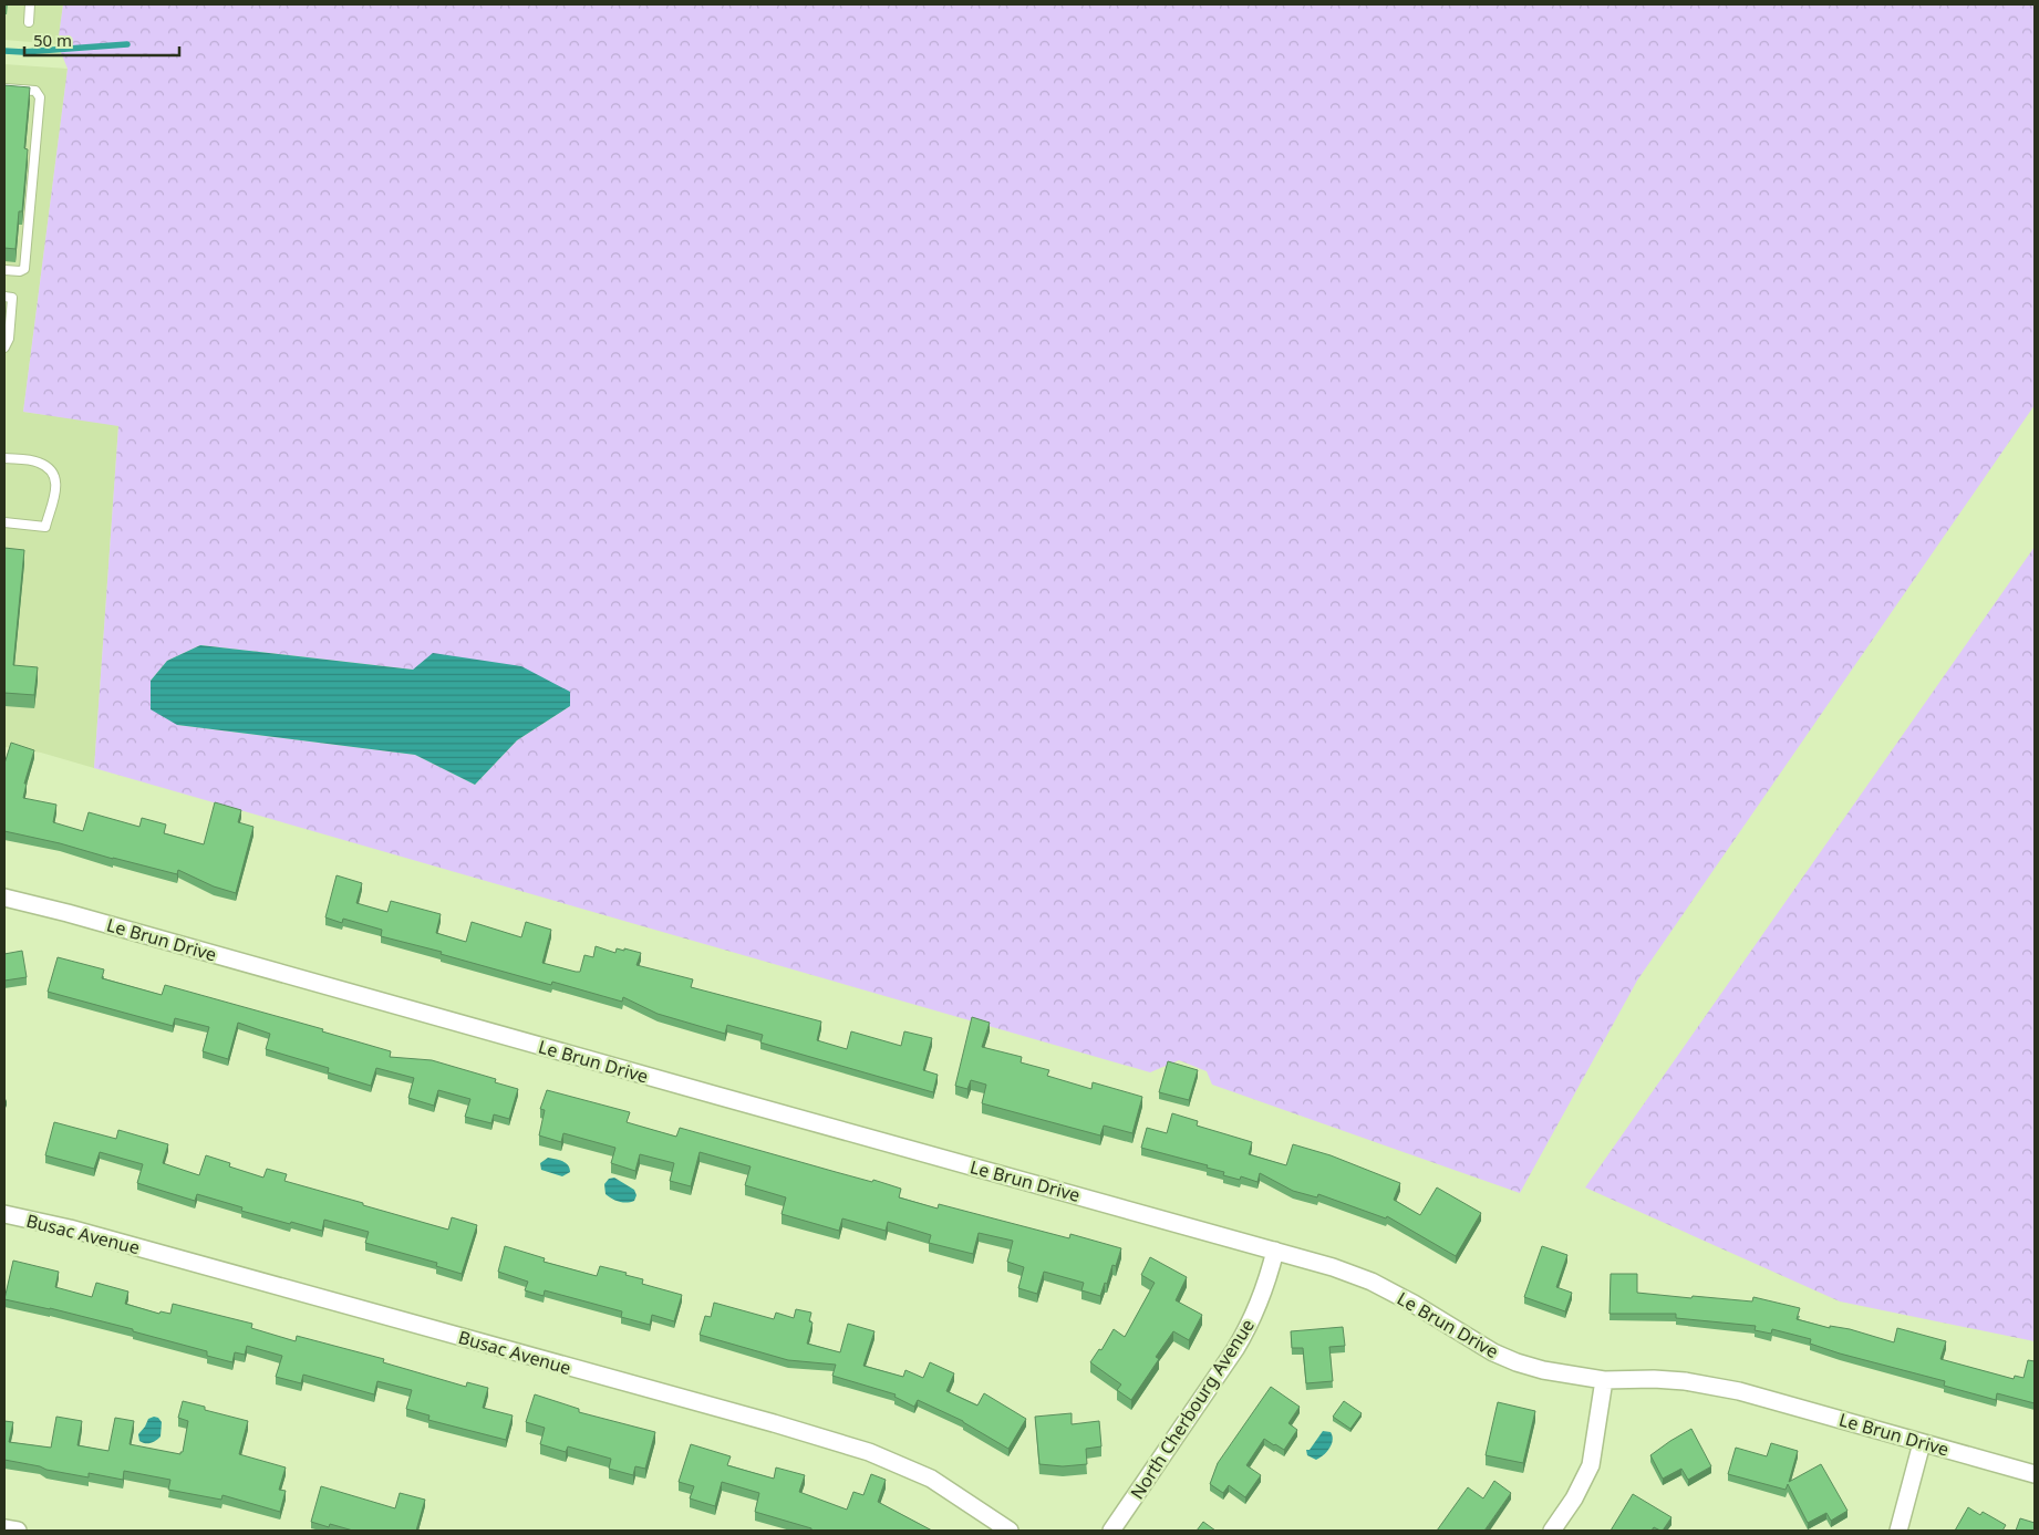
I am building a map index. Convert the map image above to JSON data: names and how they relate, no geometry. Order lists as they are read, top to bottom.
{
  "streets": {
    "street": ["Le Brun Drive", "Busac Avenue", "North Cherbourg Avenue"]
  },
  "crossings": [
    ["Le Brun Drive", "North Cherbourg Avenue"]
  ],
  "scale_bar": "50 m"
}
